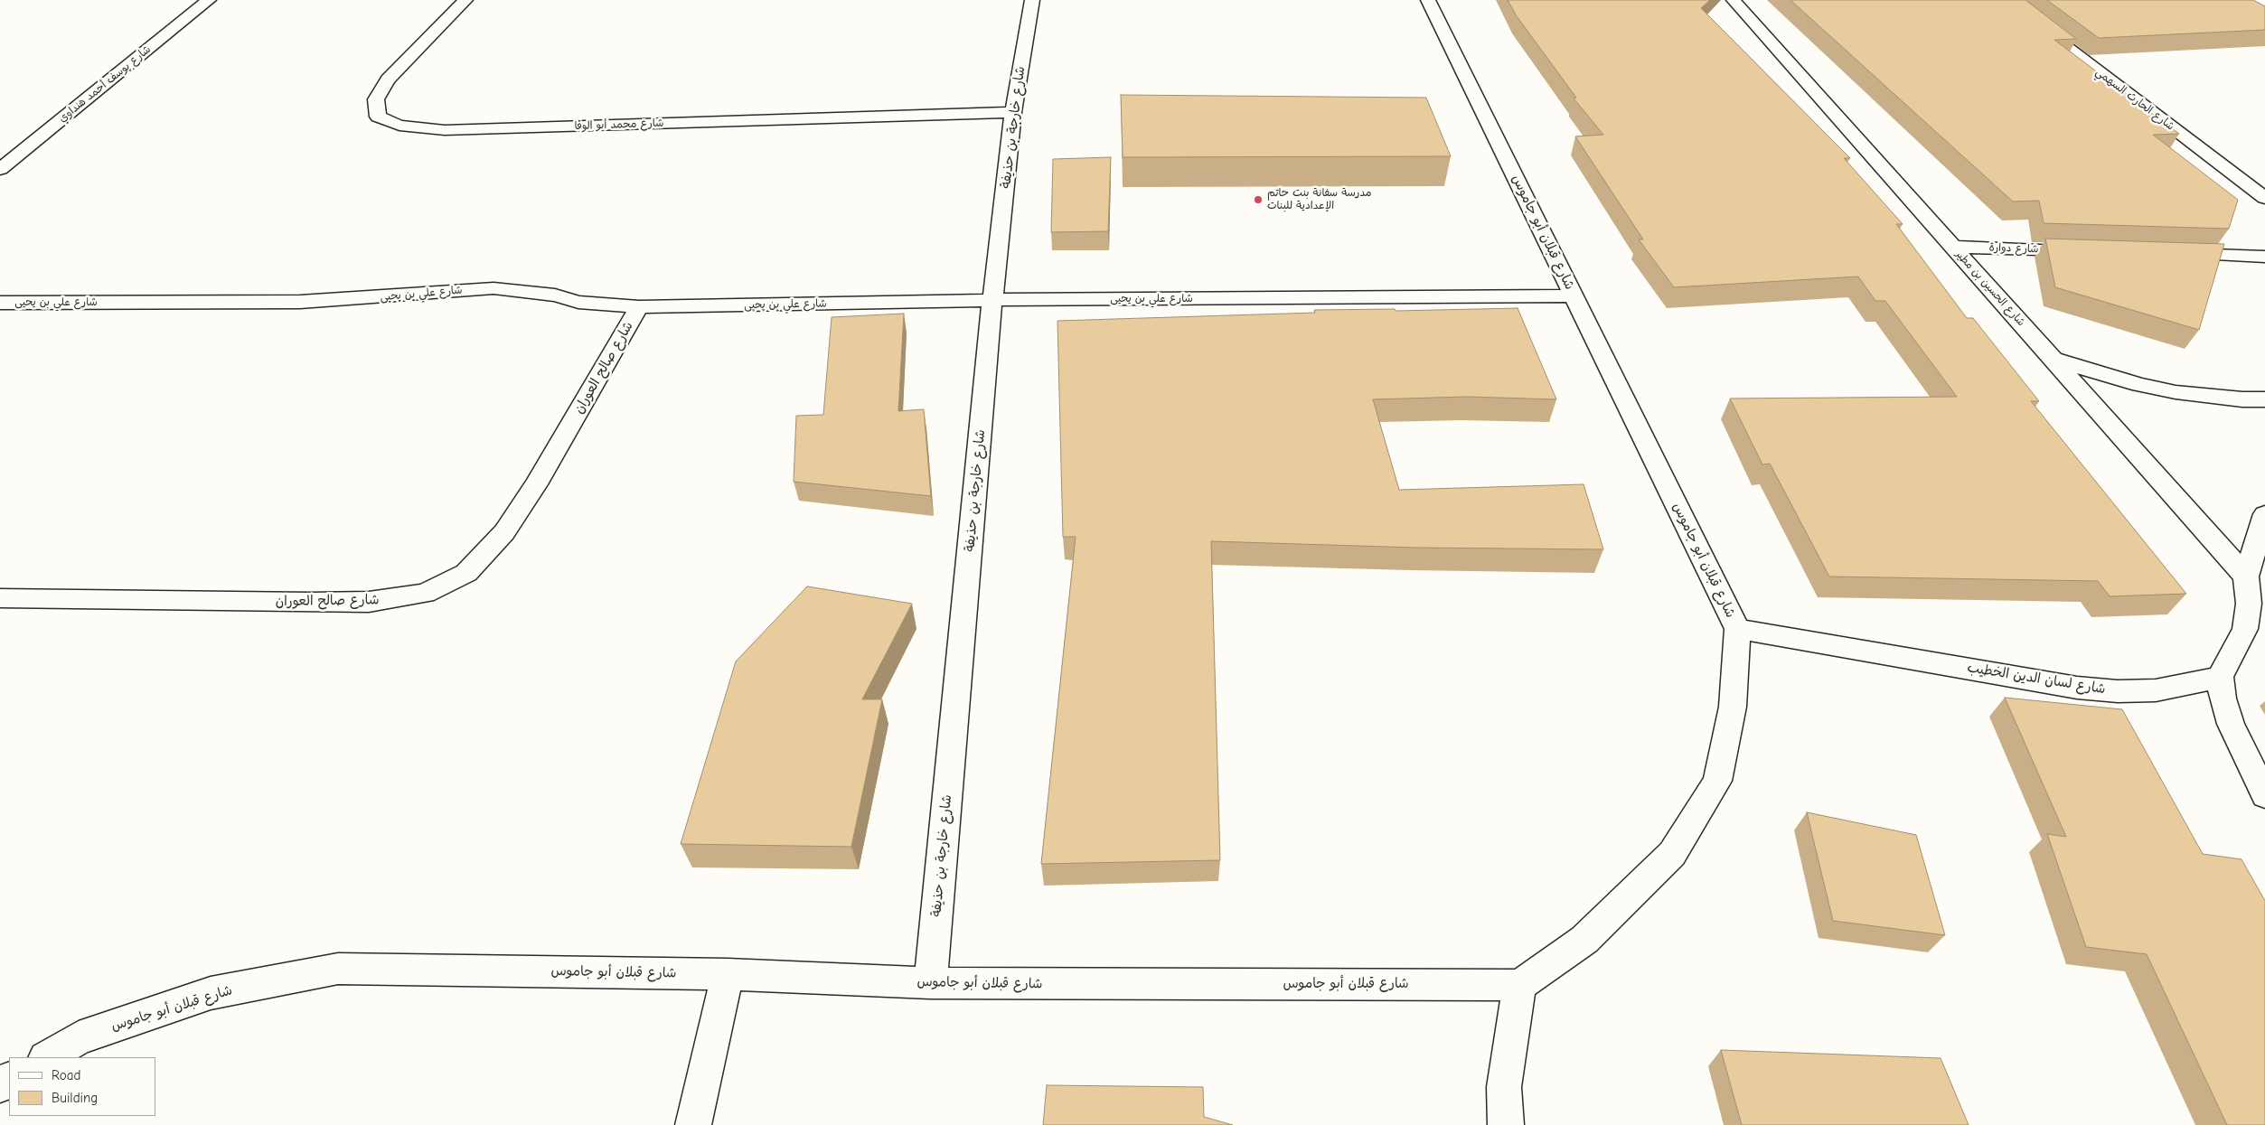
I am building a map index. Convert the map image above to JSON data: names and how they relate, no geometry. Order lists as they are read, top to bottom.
{
  "streets": {
    "street": [
      "شارع يوسف أحمد هنداوي",
      "شارع الحارث السهمي",
      "شارع محمد أبو الوفا",
      "شارع خارجة بن حذيفة",
      "شارع قبلان أبو جاموس",
      "شارع دوارة",
      "شارع الحسين بن مطير",
      "شارع علي بن يحيى",
      "شارع صالح العوران",
      "شارع لسان الدين الخطيب"
    ]
  },
  "crossings": [
    ["شارع محمد أبو الوفا", "شارع خارجة بن حذيفة"],
    ["شارع خارجة بن حذيفة", "شارع قبلان أبو جاموس"],
    ["شارع خارجة بن حذيفة", "شارع علي بن يحيى"],
    ["شارع قبلان أبو جاموس", "شارع علي بن يحيى"],
    ["شارع قبلان أبو جاموس", "شارع لسان الدين الخطيب"],
    ["شارع دوارة", "شارع الحسين بن مطير"],
    ["شارع علي بن يحيى", "شارع صالح العوران"]
  ],
  "places": ["مدرسة سفانة بنت حاتم الإعدادية للبنات"],
  "legend": ["Road", "Building"]
}
